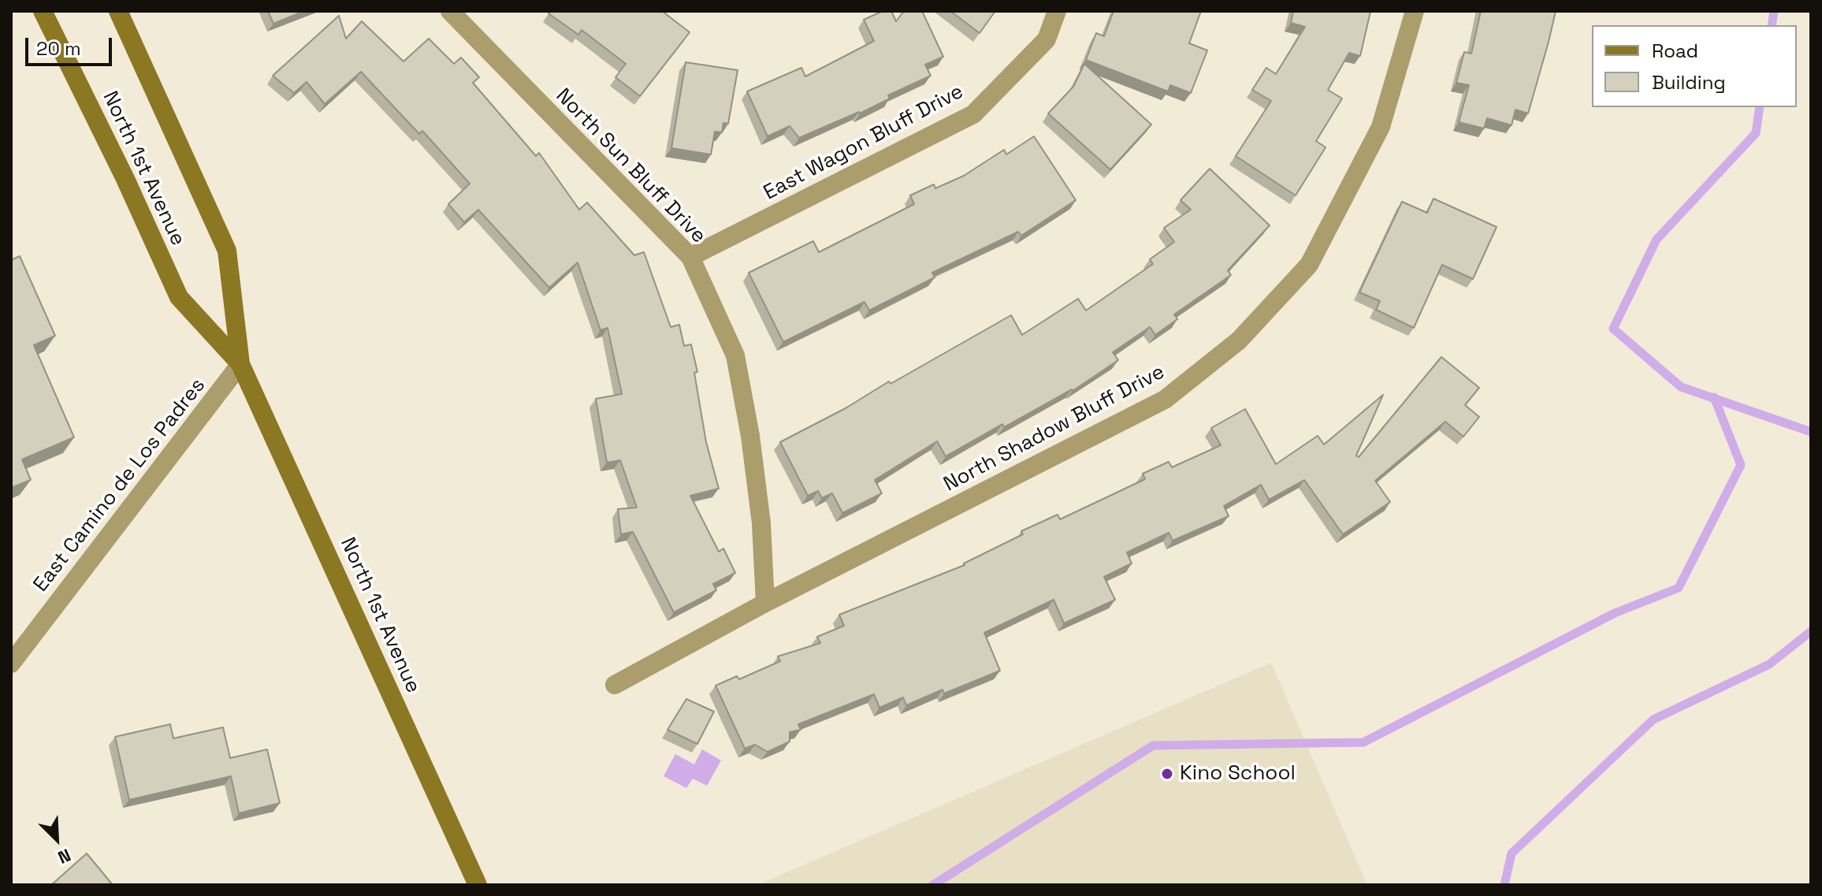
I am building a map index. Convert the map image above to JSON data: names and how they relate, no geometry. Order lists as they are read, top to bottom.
{
  "streets": {
    "main road": ["North 1st Avenue"],
    "street": [
      "East Wagon Bluff Drive",
      "North Sun Bluff Drive",
      "North Shadow Bluff Drive",
      "East Camino de Los Padres"
    ]
  },
  "crossings": [
    ["East Wagon Bluff Drive", "North Sun Bluff Drive"],
    ["North Sun Bluff Drive", "North Shadow Bluff Drive"],
    ["North 1st Avenue", "East Camino de Los Padres"]
  ],
  "places": ["Kino School"],
  "legend": ["Road", "Building"],
  "scale_bar": "20 m",
  "north": "bottom right"
}
